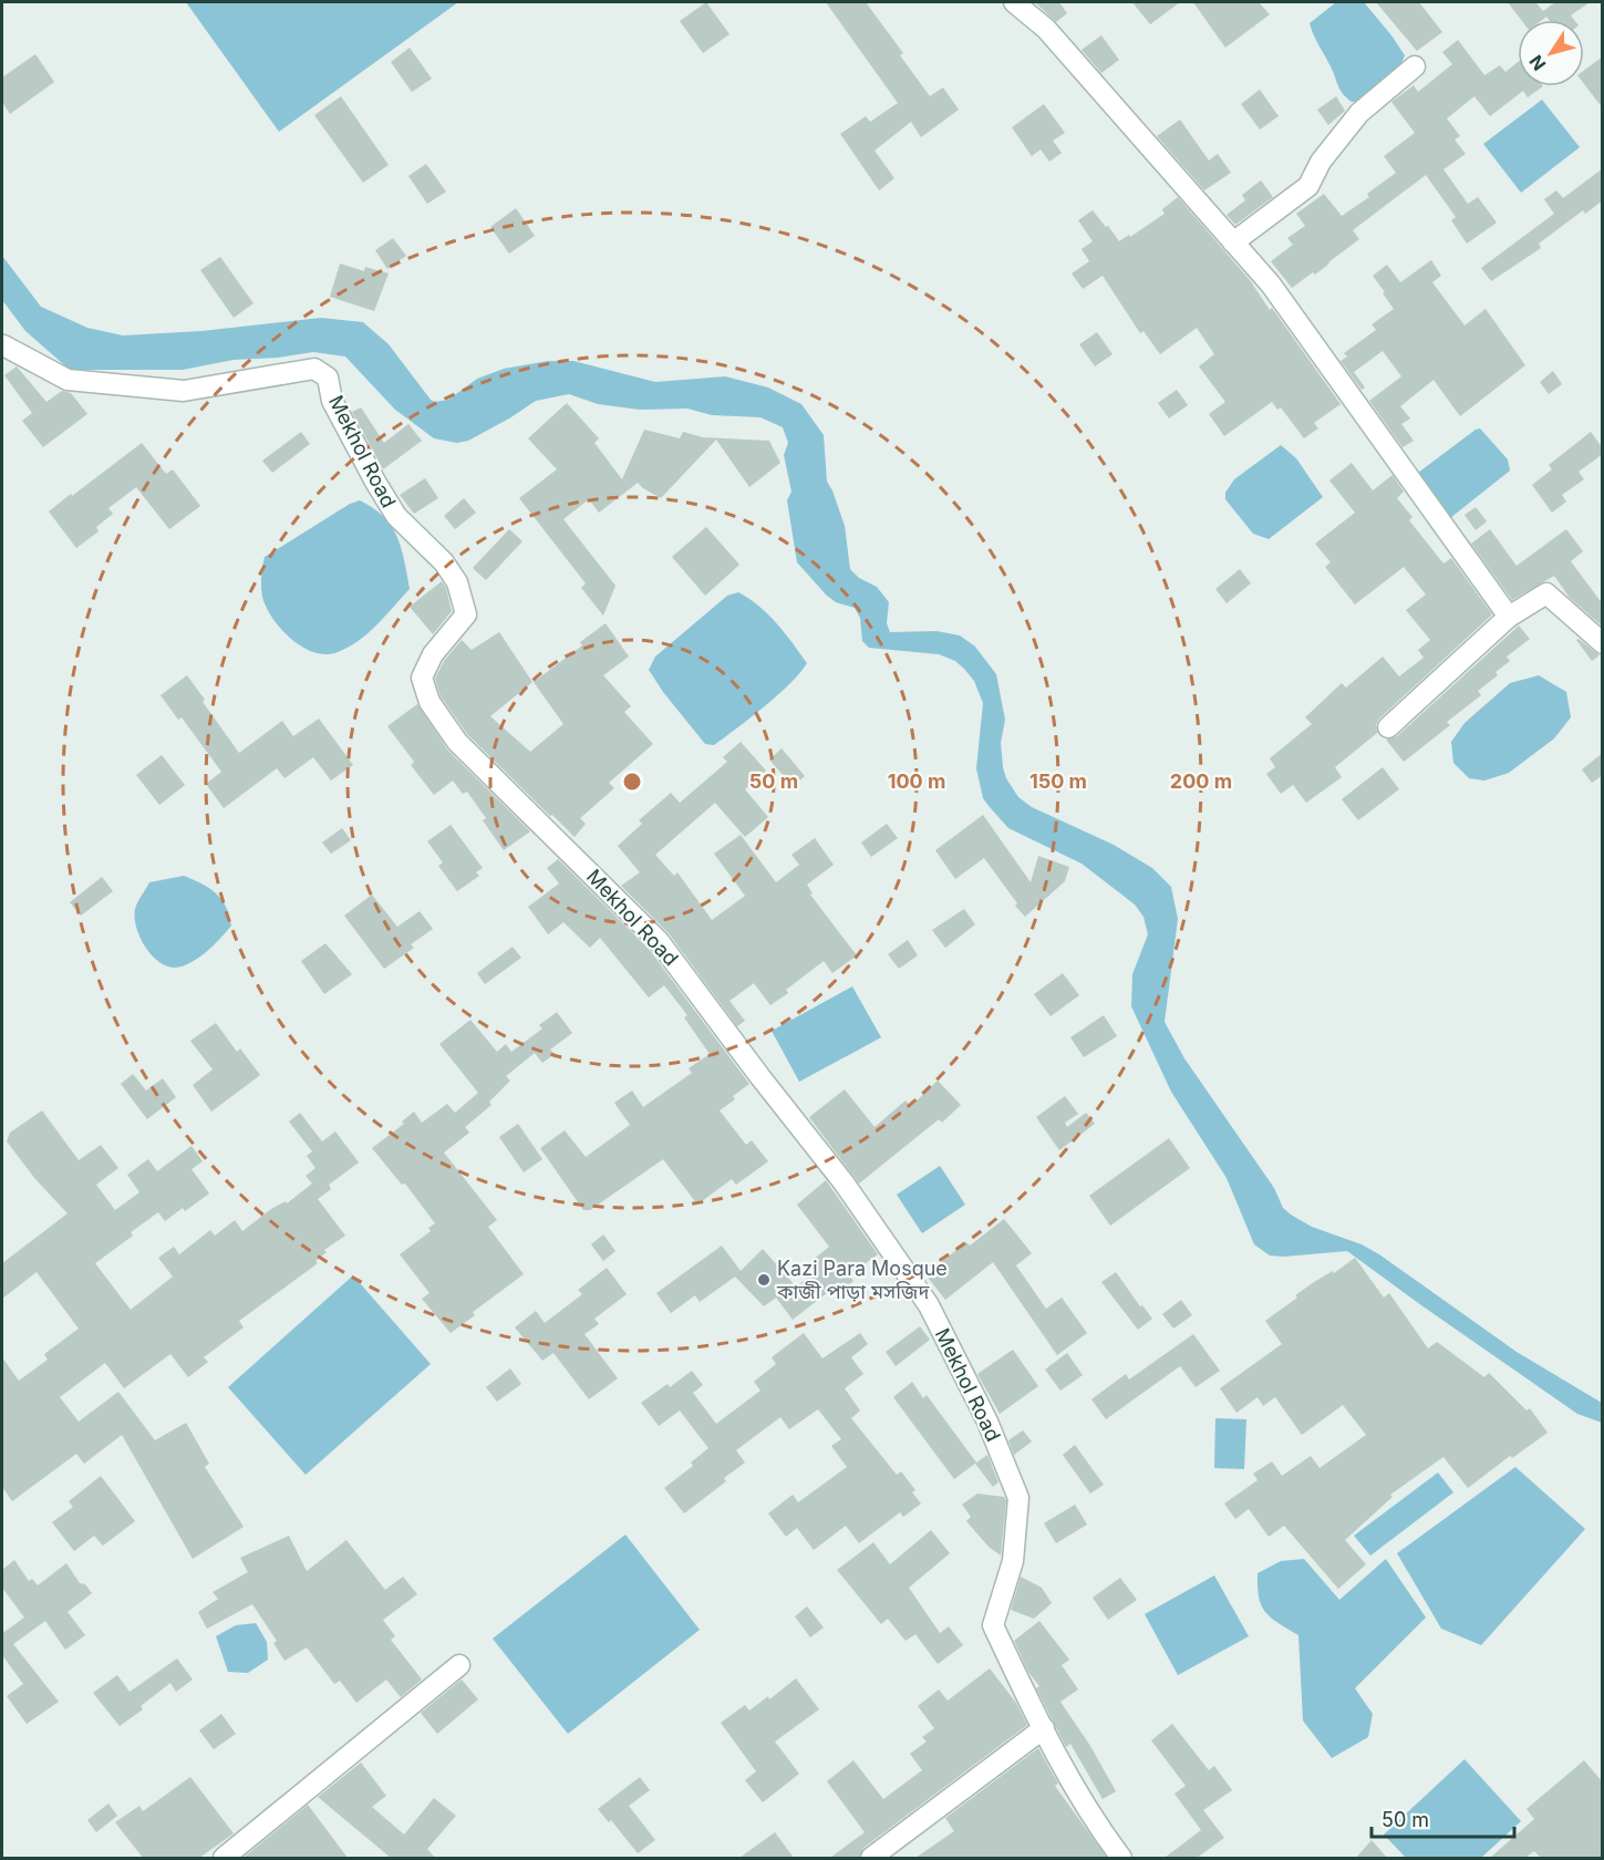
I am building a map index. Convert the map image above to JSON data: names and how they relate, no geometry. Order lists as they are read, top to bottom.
{
  "streets": {
    "street": ["Mekhol Road"]
  },
  "places": ["Kazi Para Mosque কাজী পাড়া মসজিদ"],
  "scale_bar": "50 m",
  "north": "bottom left",
  "rings": [
    "50 m",
    "100 m",
    "150 m",
    "200 m"
  ]
}
